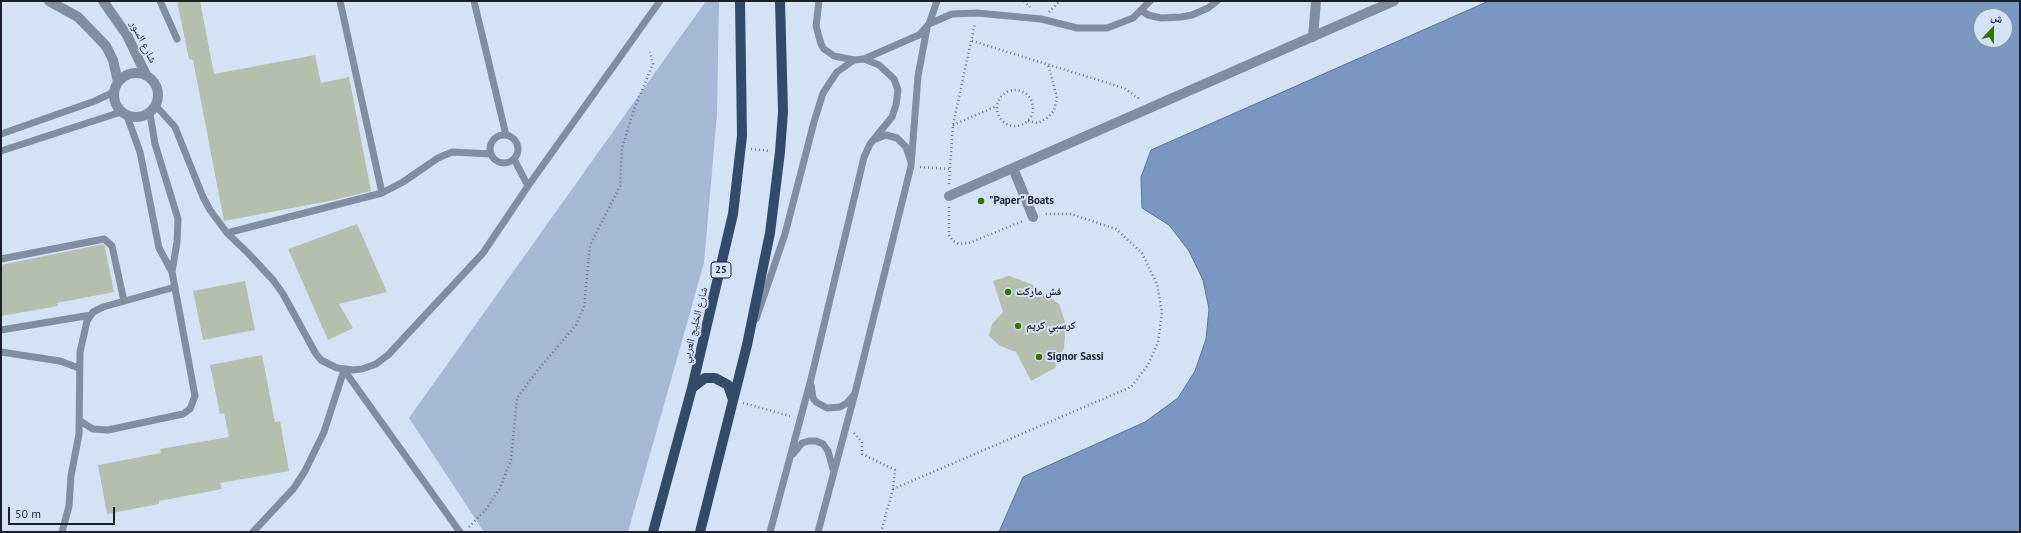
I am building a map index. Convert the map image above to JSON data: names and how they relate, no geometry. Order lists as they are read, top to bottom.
{
  "streets": {
    "main road": ["25", "شارع الخليج العربي"],
    "street": ["شارع السور"]
  },
  "places": [
    "\"Paper\" Boats",
    "فش ماركت",
    "كرسبي كريم",
    "Signor Sassi"
  ],
  "scale_bar": "50 m",
  "north": "top"
}
